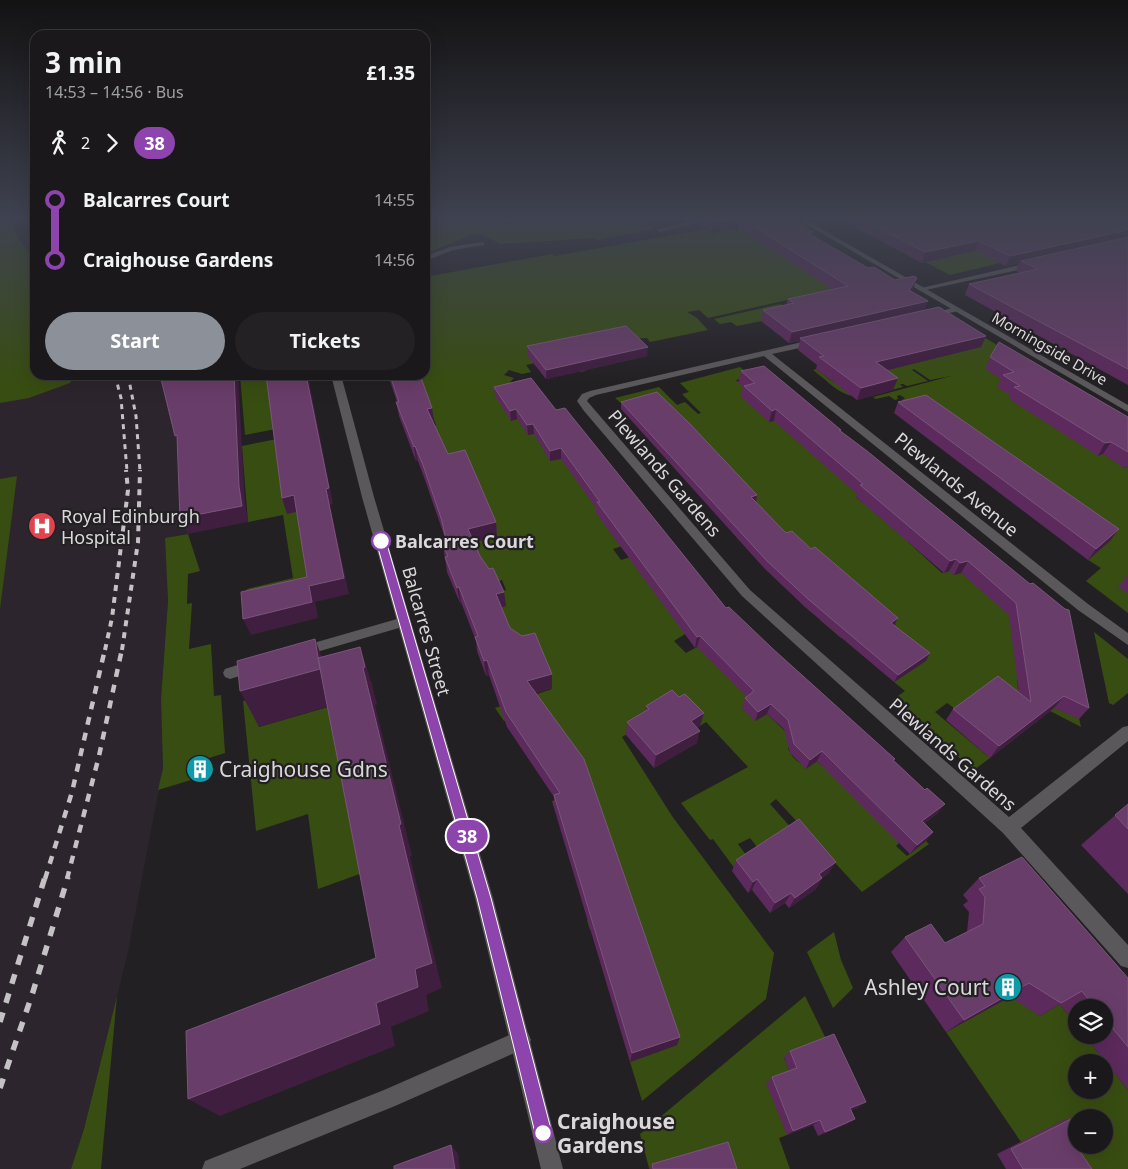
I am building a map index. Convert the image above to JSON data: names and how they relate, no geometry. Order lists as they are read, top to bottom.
{
  "streets": {
    "street": [
      "Morningside Drive",
      "Plewlands Gardens",
      "Plewlands Avenue",
      "Balcarres Street"
    ]
  },
  "crossings": [
    ["Plewlands Gardens", "Plewlands Avenue"]
  ],
  "places": {
    "hospital": ["Royal Edinburgh Hospital"],
    "other": ["Balcarres Court", "Craighouse Gardens"],
    "building": ["Craighouse Gdns", "Ashley Court"]
  },
  "lines": ["bus line 38"],
  "page": {
    "on_map": "38",
    "heading": ["3 min", "14:53 – 14:56 · Bus", "£1.35"],
    "legs": ["2", "38"],
    "list": [
      {
        "name": "Balcarres Court",
        "value": "14:55"
      },
      {
        "name": "Craighouse Gardens",
        "value": "14:56"
      }
    ],
    "buttons": ["Start", "Tickets"],
    "map_buttons": ["+", "−"]
  }
}
